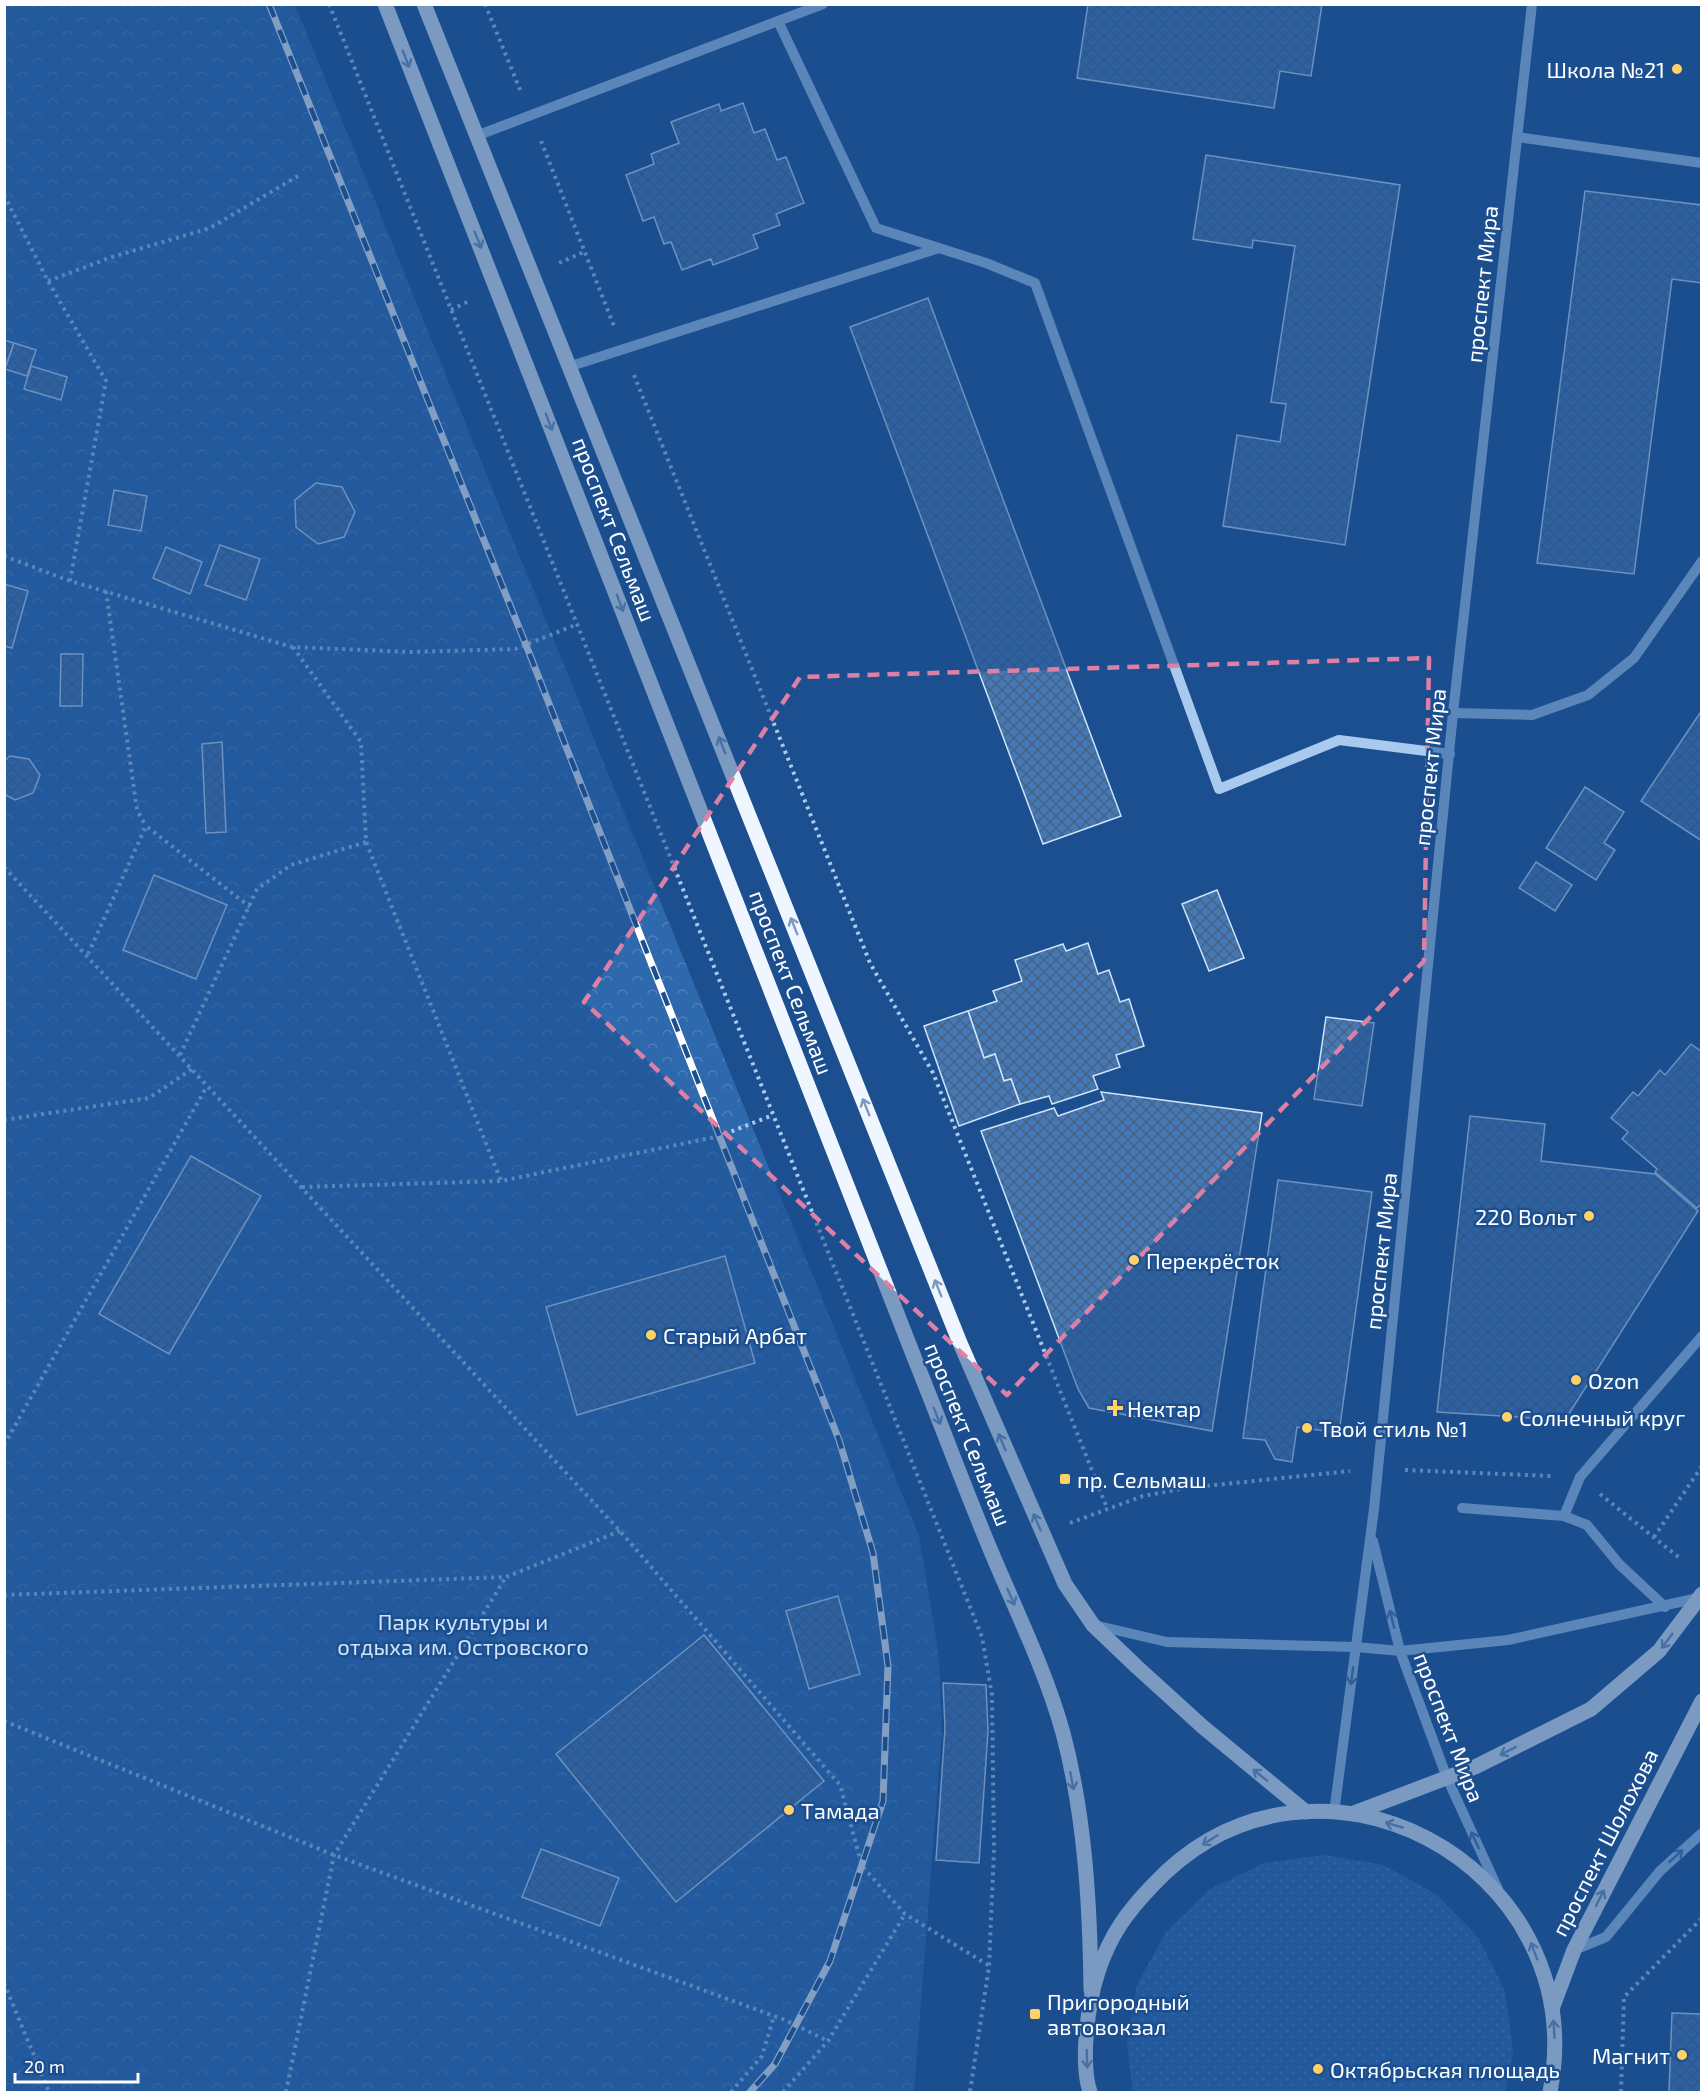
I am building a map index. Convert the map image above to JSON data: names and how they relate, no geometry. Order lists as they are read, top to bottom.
{
  "streets": {
    "main road": ["проспект Сельмаш", "проспект Шолохова"],
    "street": ["проспект Мира"]
  },
  "one_way": ["проспект Шолохова"],
  "parks": ["Парк культуры и отдыха им. Островского"],
  "places": {
    "other": [
      "Школа №21",
      "220 Вольт",
      "Перекрёсток",
      "Старый Арбат",
      "Ozon",
      "Солнечный круг",
      "Твой стиль №1",
      "Тамада",
      "Магнит",
      "Октябрьская площадь"
    ],
    "health": ["Нектар"],
    "transit": ["пр. Сельмаш", "Пригородный автовокзал"]
  },
  "scale_bar": "20 m"
}
